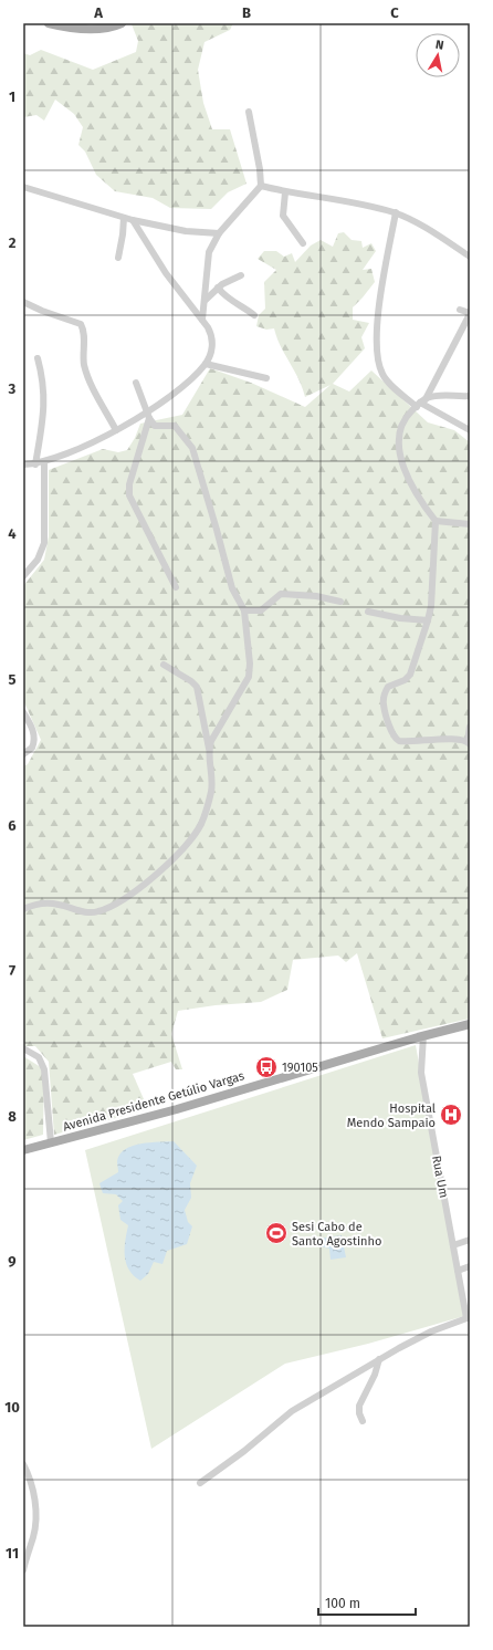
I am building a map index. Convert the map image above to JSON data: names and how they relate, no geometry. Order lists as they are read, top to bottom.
{
  "streets": {
    "main road": ["Avenida Presidente Getúlio Vargas"],
    "street": ["Rua Um"]
  },
  "crossings": [
    ["Avenida Presidente Getúlio Vargas", "Rua Um"]
  ],
  "places": {
    "bus stop": ["190105"],
    "hospital": ["Hospital Mendo Sampaio"],
    "sports": ["Sesi Cabo de Santo Agostinho"]
  },
  "scale_bar": "100 m",
  "north": "top",
  "grid": {
    "columns": ["A", "B", "C"],
    "rows": [
      "1",
      "2",
      "3",
      "4",
      "5",
      "6",
      "7",
      "8",
      "9",
      "10",
      "11"
    ]
  }
}
